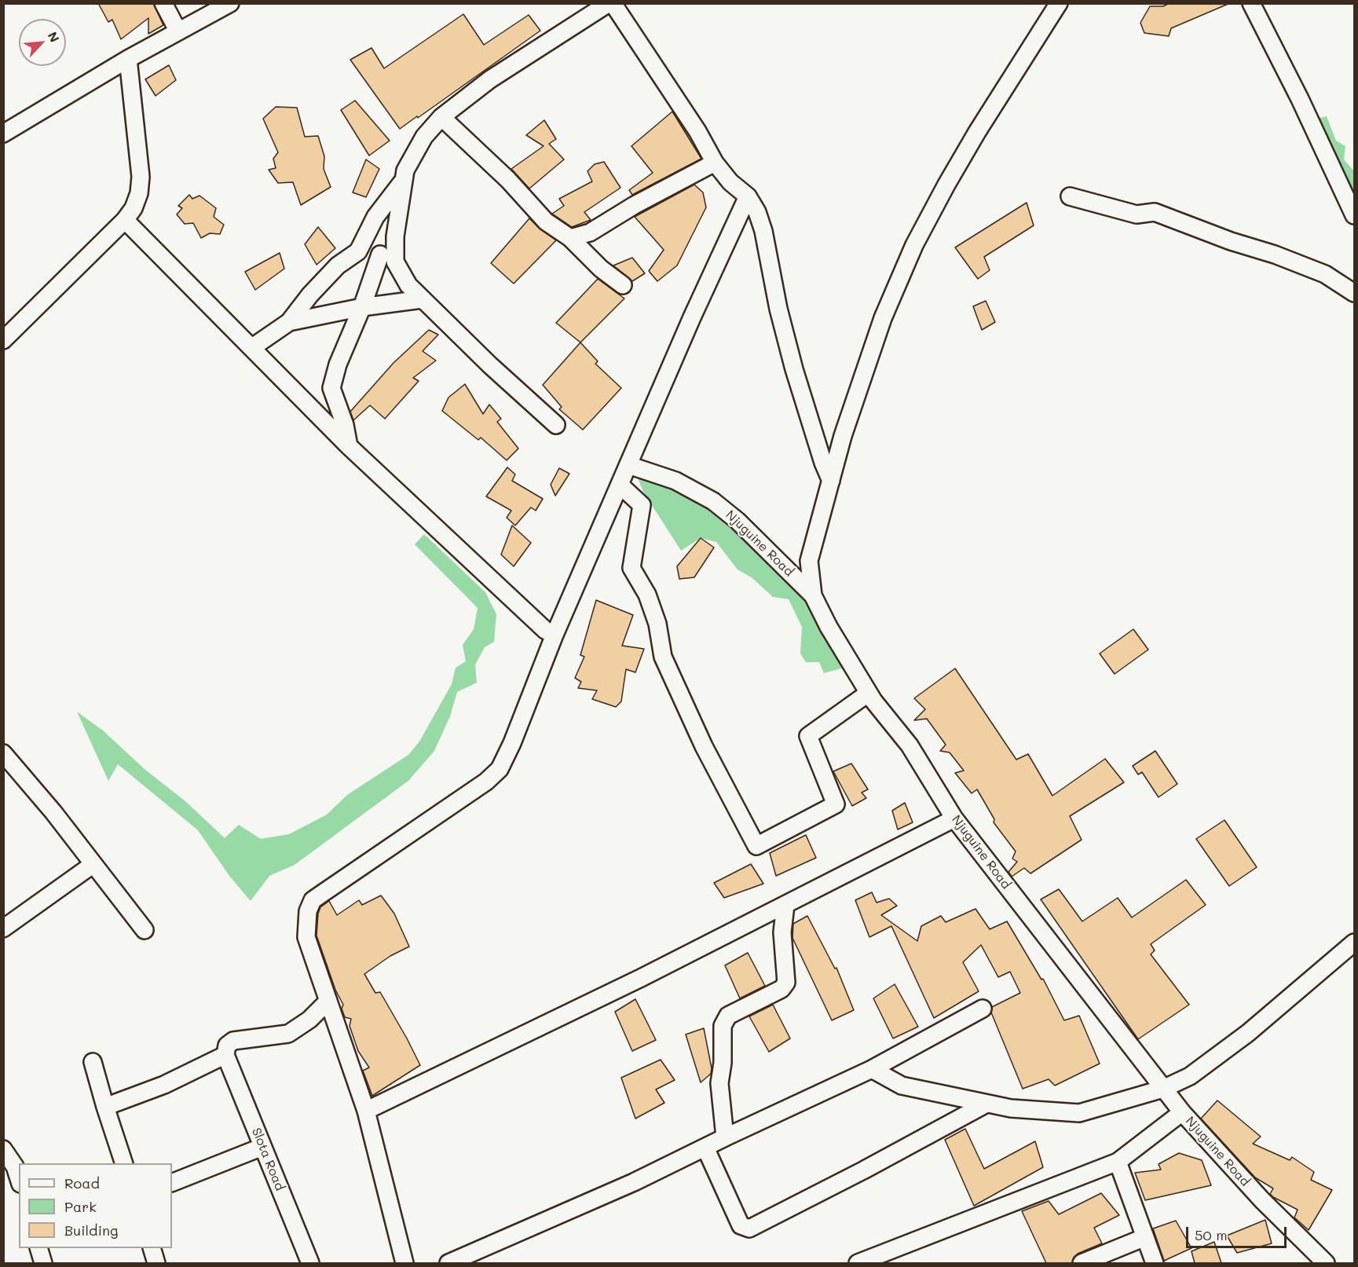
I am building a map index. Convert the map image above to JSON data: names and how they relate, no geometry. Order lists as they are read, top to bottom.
{
  "streets": {
    "street": ["Njuguine Road", "Slota Road"]
  },
  "legend": ["Road", "Park", "Building"],
  "scale_bar": "50 m",
  "north": "top right"
}
